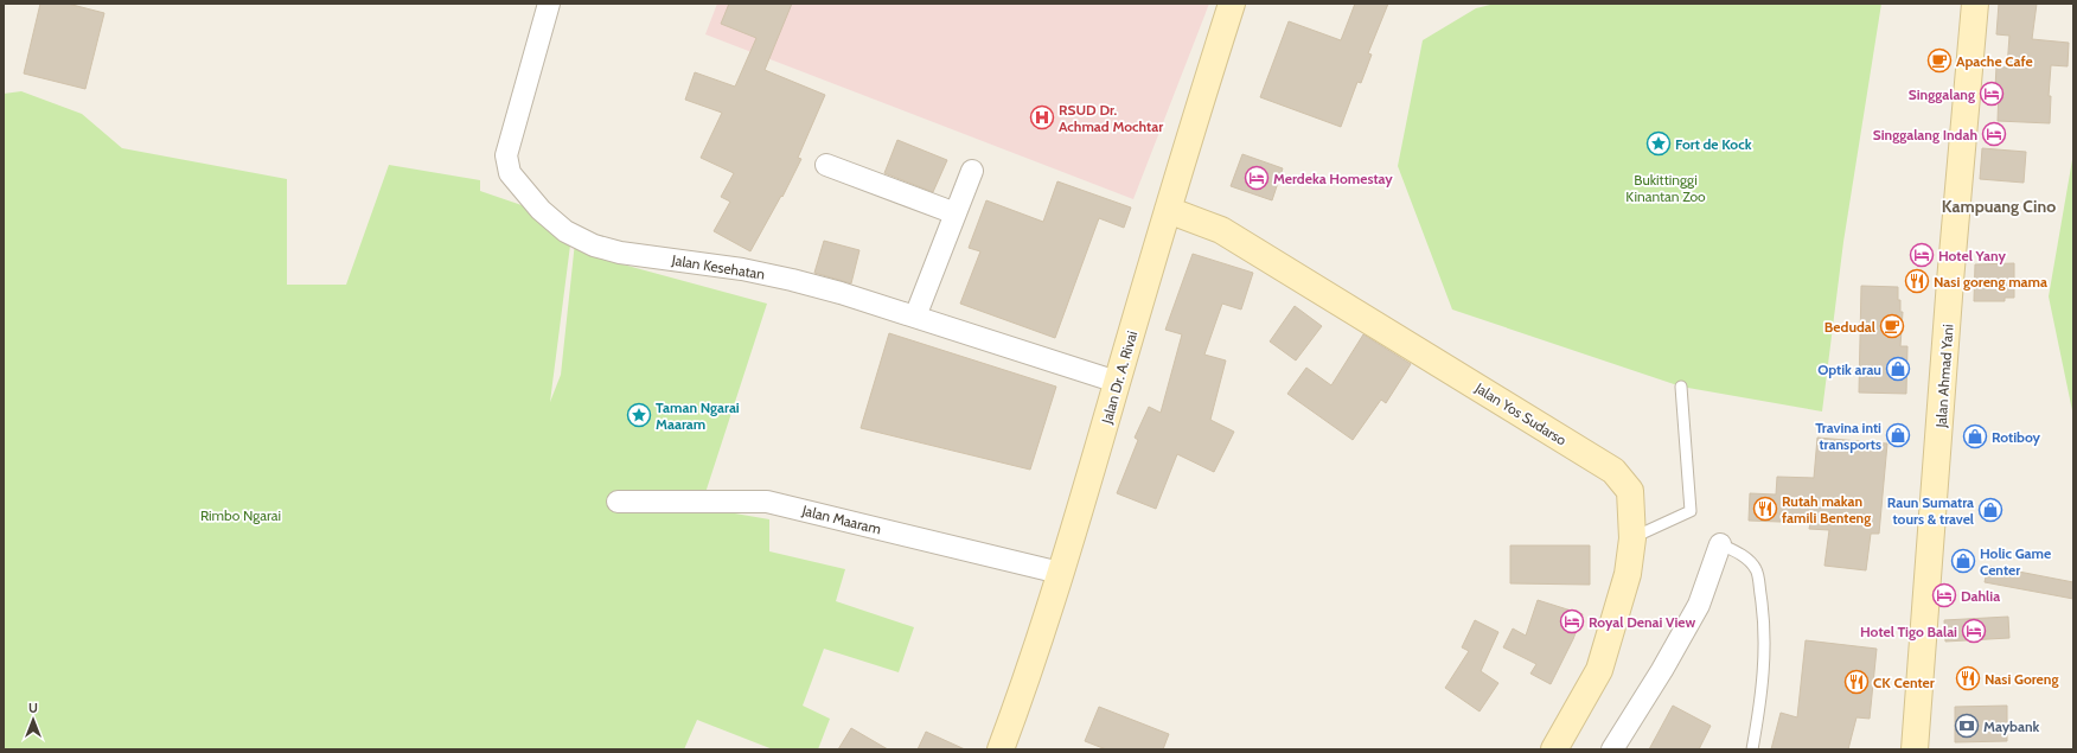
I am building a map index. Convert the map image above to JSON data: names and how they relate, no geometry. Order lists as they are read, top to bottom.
{
  "streets": {
    "main road": ["Jalan Ahmad Yani", "Jalan Dr. A. Rivai", "Jalan Yos Sudarso"],
    "street": ["Jalan Kesehatan", "Jalan Maaram"]
  },
  "crossings": [
    ["Jalan Kesehatan", "Jalan Dr. A. Rivai"],
    ["Jalan Dr. A. Rivai", "Jalan Yos Sudarso"],
    ["Jalan Dr. A. Rivai", "Jalan Maaram"]
  ],
  "districts": ["Kampuang Cino"],
  "parks": ["Bukittinggi Kinantan Zoo", "Rimbo Ngarai"],
  "places": {
    "cafe": ["Apache Cafe", "Bedudal"],
    "hotel": [
      "Singgalang",
      "Singgalang Indah",
      "Merdeka Homestay",
      "Hotel Yany",
      "Dahlia",
      "Royal Denai View",
      "Hotel Tigo Balai"
    ],
    "hospital": ["RSUD Dr. Achmad Mochtar"],
    "place": ["Fort de Kock", "Taman Ngarai Maaram"],
    "restaurant": [
      "Nasi goreng mama",
      "Rutah makan famili Benteng",
      "Nasi Goreng",
      "CK Center"
    ],
    "shop": [
      "Optik arau",
      "Travina inti transports",
      "Rotiboy",
      "Raun Sumatra tours & travel",
      "Holic Game Center"
    ],
    "bank": ["Maybank"]
  },
  "north": "top"
}
